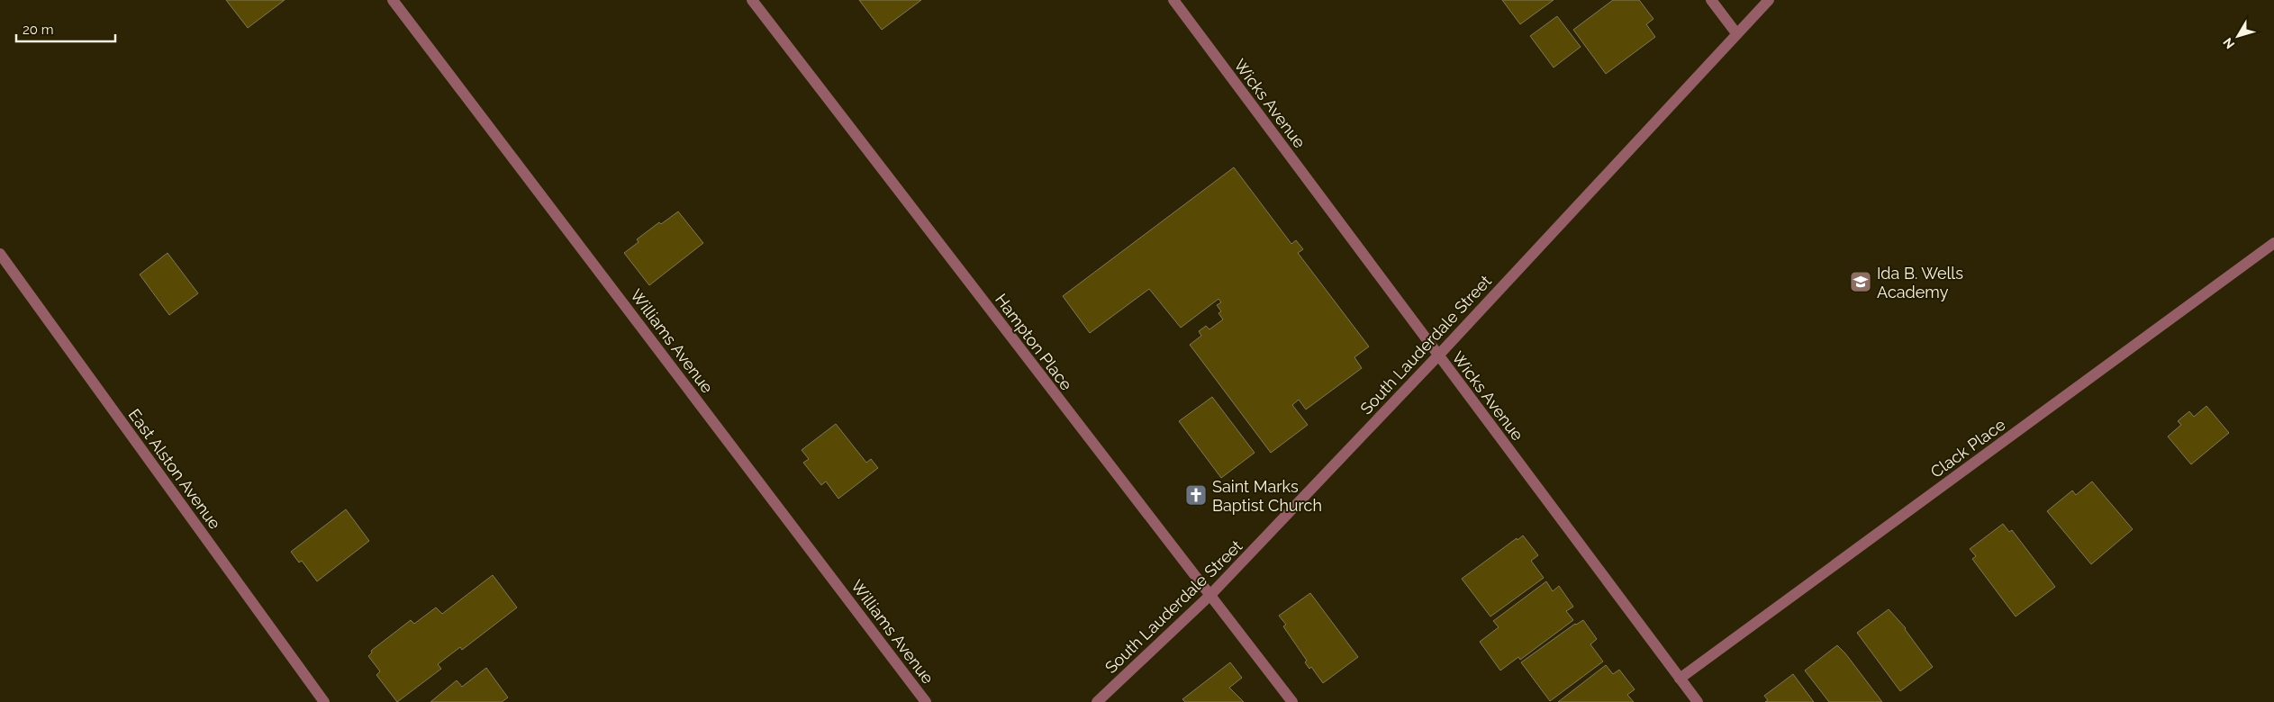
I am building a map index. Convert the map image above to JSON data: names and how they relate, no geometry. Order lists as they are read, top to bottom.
{
  "streets": {
    "street": [
      "Wicks Avenue",
      "Williams Avenue",
      "Hampton Place",
      "South Lauderdale Street",
      "Clack Place",
      "East Alston Avenue"
    ]
  },
  "crossings": [
    ["Wicks Avenue", "South Lauderdale Street"],
    ["Wicks Avenue", "Clack Place"],
    ["Hampton Place", "South Lauderdale Street"]
  ],
  "places": {
    "school or university": ["Ida B. Wells Academy"],
    "church": ["Saint Marks Baptist Church"]
  },
  "scale_bar": "20 m",
  "north": "bottom left"
}
